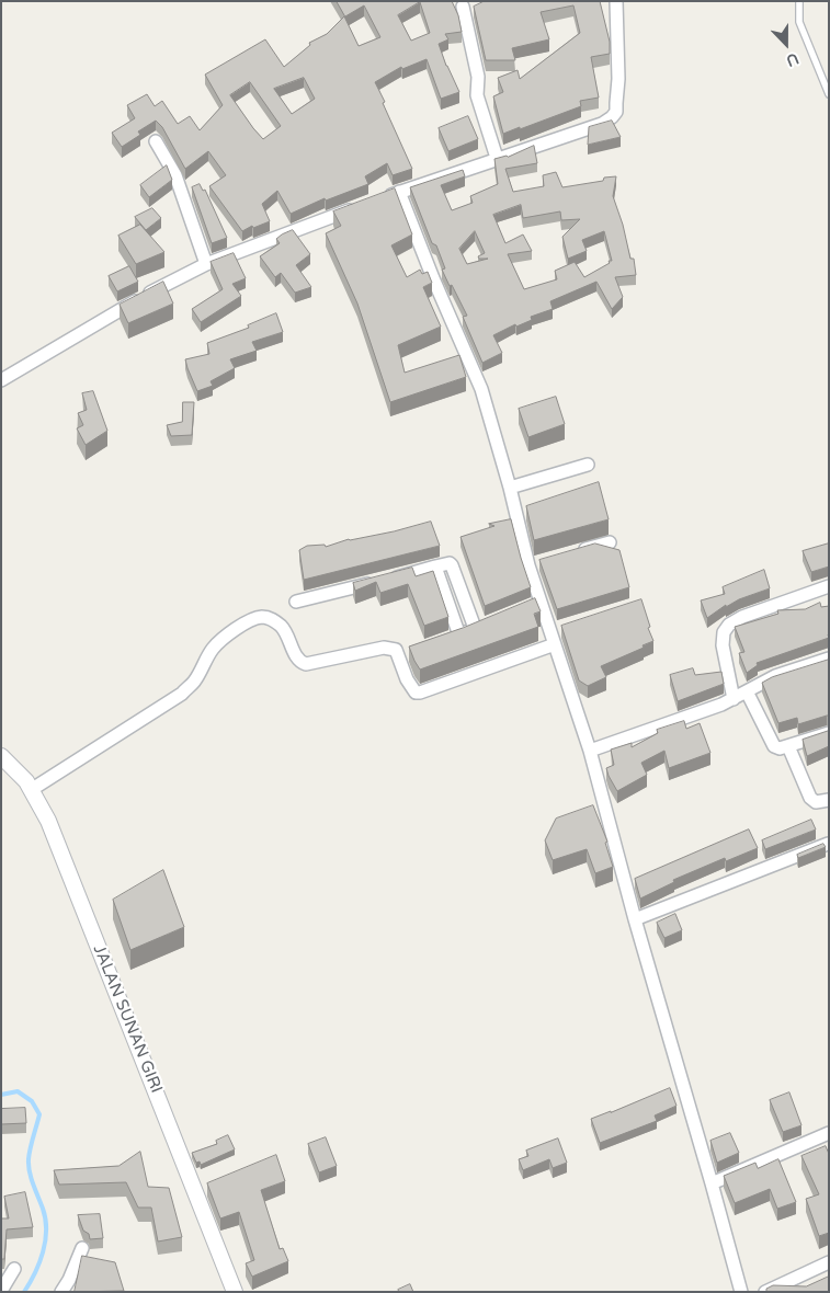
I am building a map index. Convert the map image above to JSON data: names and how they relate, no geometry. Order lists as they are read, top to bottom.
{
  "streets": {
    "street": ["JALAN SUNAN GIRI"]
  },
  "north": "bottom"
}
